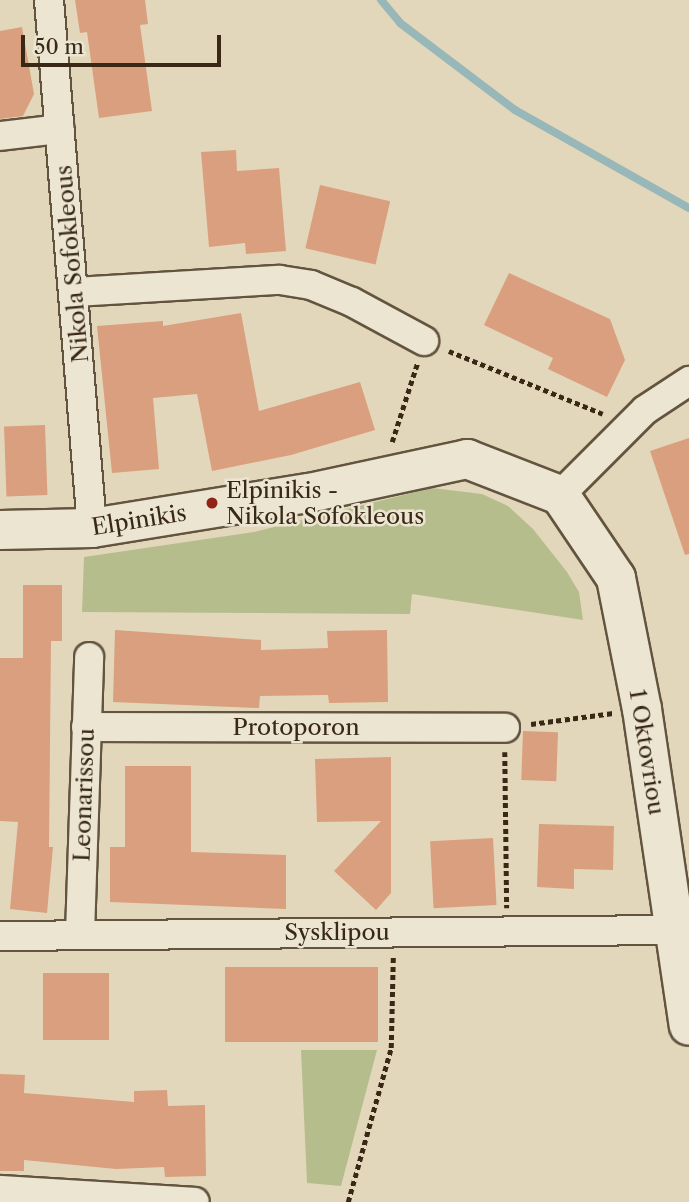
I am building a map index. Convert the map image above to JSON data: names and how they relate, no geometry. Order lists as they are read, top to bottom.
{
  "streets": {
    "street": [
      "Nikola Sofokleous",
      "Elpinikis",
      "Protoporon",
      "1 Oktovriou",
      "Leonarissou",
      "Sysklipou"
    ]
  },
  "crossings": [
    ["Nikola Sofokleous", "Elpinikis"],
    ["Elpinikis", "1 Oktovriou"],
    ["Protoporon", "Leonarissou"],
    ["1 Oktovriou", "Sysklipou"],
    ["Leonarissou", "Sysklipou"]
  ],
  "places": ["Elpinikis - Nikola Sofokleous"],
  "scale_bar": "50 m"
}
